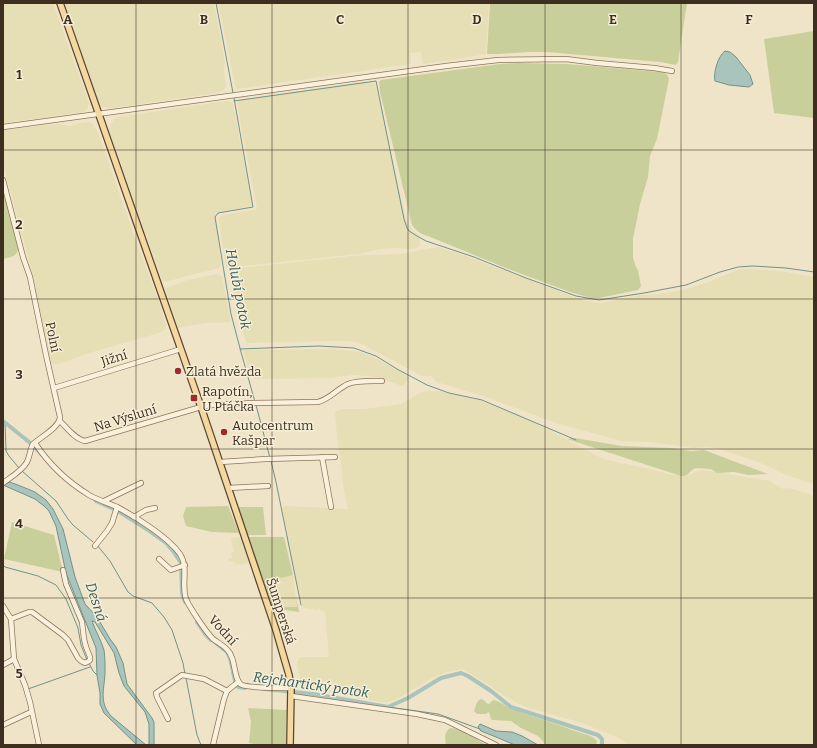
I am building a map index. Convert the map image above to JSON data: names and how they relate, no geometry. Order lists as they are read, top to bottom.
{
  "streets": {
    "main road": ["Šumperská"],
    "street": [
      "Polní",
      "Jižní",
      "Na Výsluní",
      "Vodní"
    ]
  },
  "crossings": [
    ["Polní", "Jižní"],
    ["Polní", "Na Výsluní"],
    ["Jižní", "Šumperská"],
    ["Na Výsluní", "Šumperská"]
  ],
  "water": ["Holubí potok", "Desná", "Rejchartický potok"],
  "places": {
    "other": ["Zlatá hvězda", "Autocentrum Kašpar"],
    "transit": ["Rapotín, U Ptáčka"]
  },
  "grid": {
    "columns": [
      "A",
      "B",
      "C",
      "D",
      "E",
      "F"
    ],
    "rows": [
      "1",
      "2",
      "3",
      "4",
      "5"
    ]
  }
}
